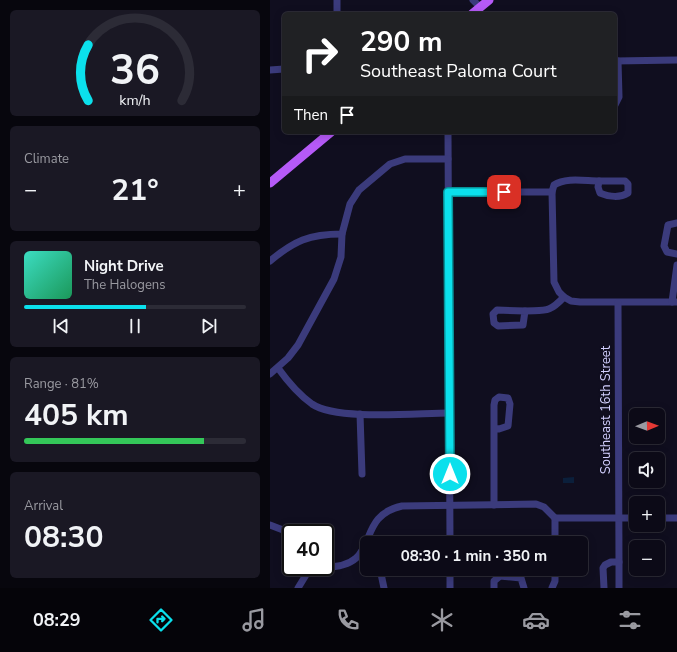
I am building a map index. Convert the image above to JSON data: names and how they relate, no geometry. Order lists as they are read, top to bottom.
{
  "streets": {
    "street": ["Southeast 16th Street"]
  },
  "north": "right",
  "page": {
    "turn": ["290 m", "Southeast Paloma Court"],
    "then": "Then",
    "tile": [
      "Climate",
      ["Range · 81%", "405 km"],
      ["Arrival", "08:30"]
    ],
    "heat": ["−", "21°", "+"],
    "song": ["Night Drive", "The Halogens"],
    "map_buttons": ["+", "−"],
    "limit": "40",
    "trip": "08:30 · 1 min · 350 m",
    "tabs": "08:29",
    "gauge": ["36", "km/h"]
  }
}
